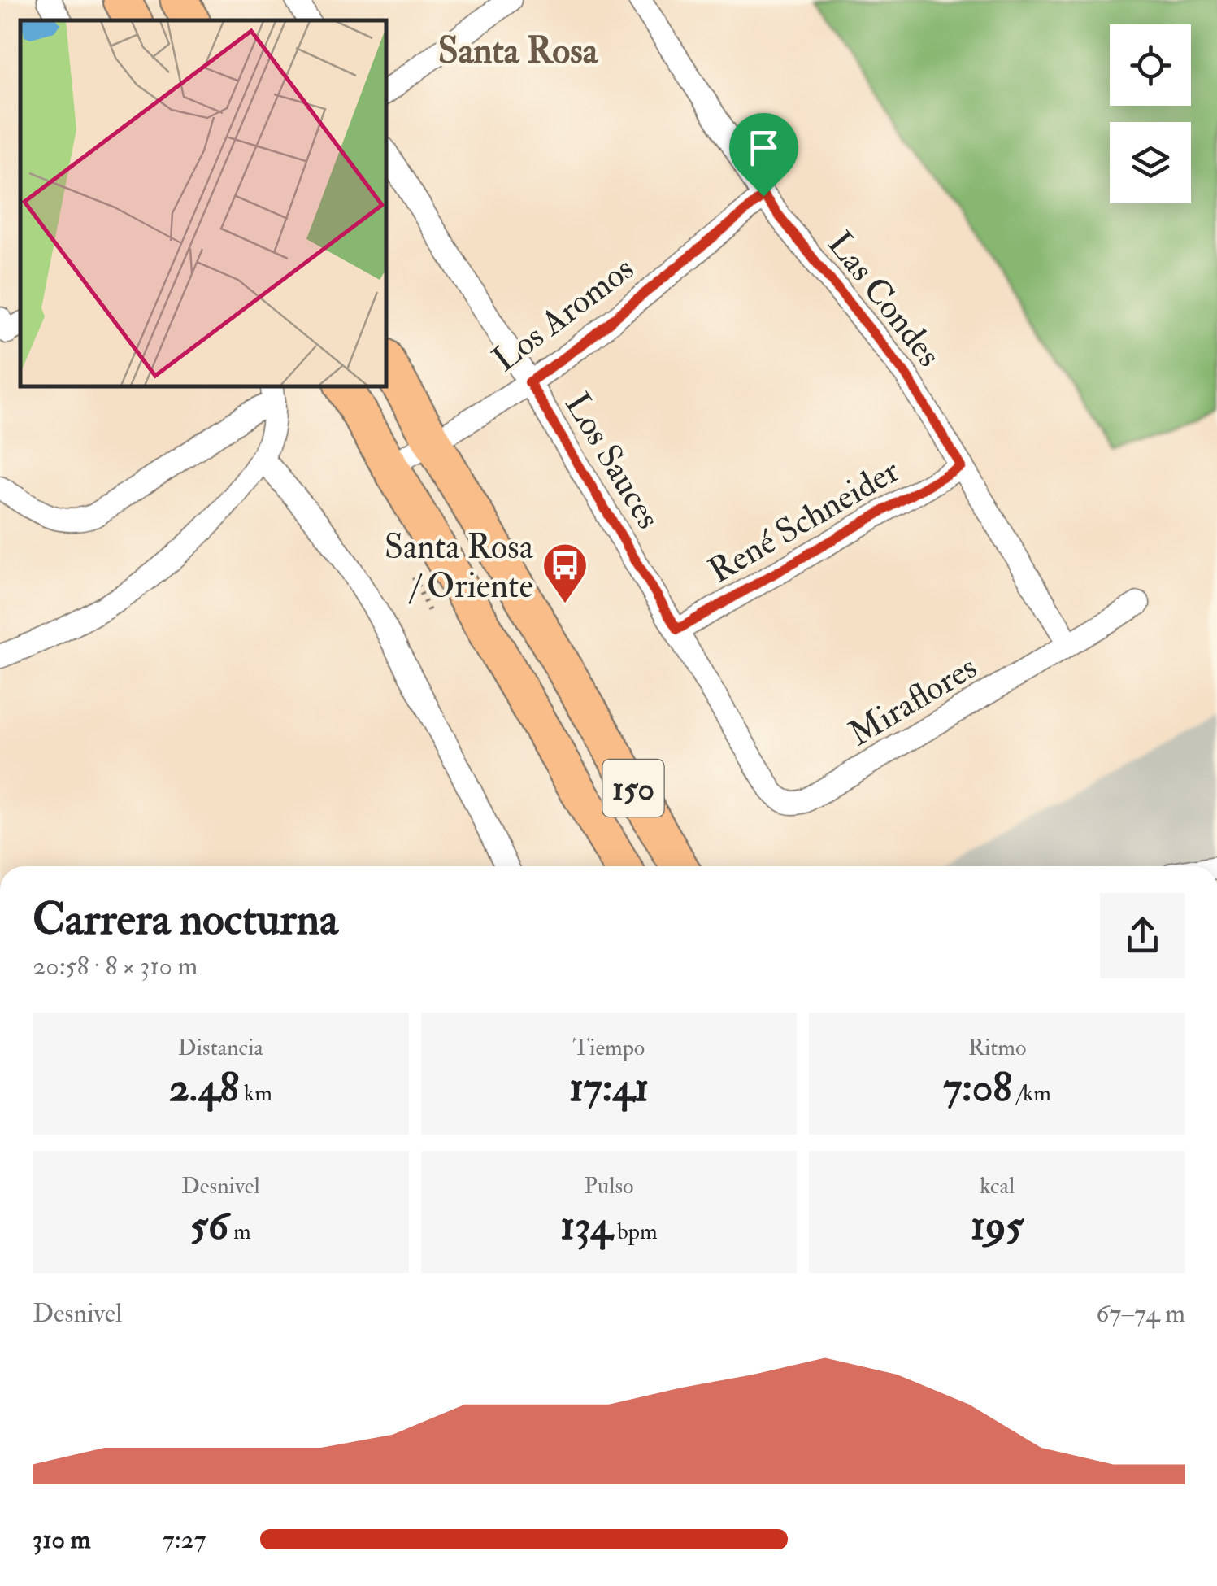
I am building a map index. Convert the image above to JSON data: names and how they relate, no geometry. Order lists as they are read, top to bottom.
{
  "streets": {
    "highway": ["150"],
    "street": [
      "Las Condes",
      "Los Aromos",
      "Los Sauces",
      "René Schneider",
      "Miraflores"
    ]
  },
  "crossings": [
    ["Las Condes", "Los Aromos"],
    ["Las Condes", "René Schneider"],
    ["Las Condes", "Miraflores"],
    ["Los Aromos", "Los Sauces"],
    ["Los Aromos", "150"],
    ["Los Sauces", "René Schneider"],
    ["Los Sauces", "Miraflores"]
  ],
  "districts": ["Santa Rosa"],
  "places": {
    "bus stop": ["Santa Rosa / Oriente"]
  },
  "page": {
    "heading": ["Carrera nocturna", "20:58 · 8 × 310 m"],
    "stats": [
      ["Distancia", "2.48 km"],
      ["Tiempo", "17:41"],
      ["Ritmo", "7:08 /km"],
      ["Desnivel", "56 m"],
      ["Pulso", "134 bpm"],
      ["kcal", "195"]
    ],
    "chart": ["Desnivel", "67–74 m"],
    "list": [
      {
        "name": "310 m",
        "note": "7:27"
      }
    ]
  }
}
